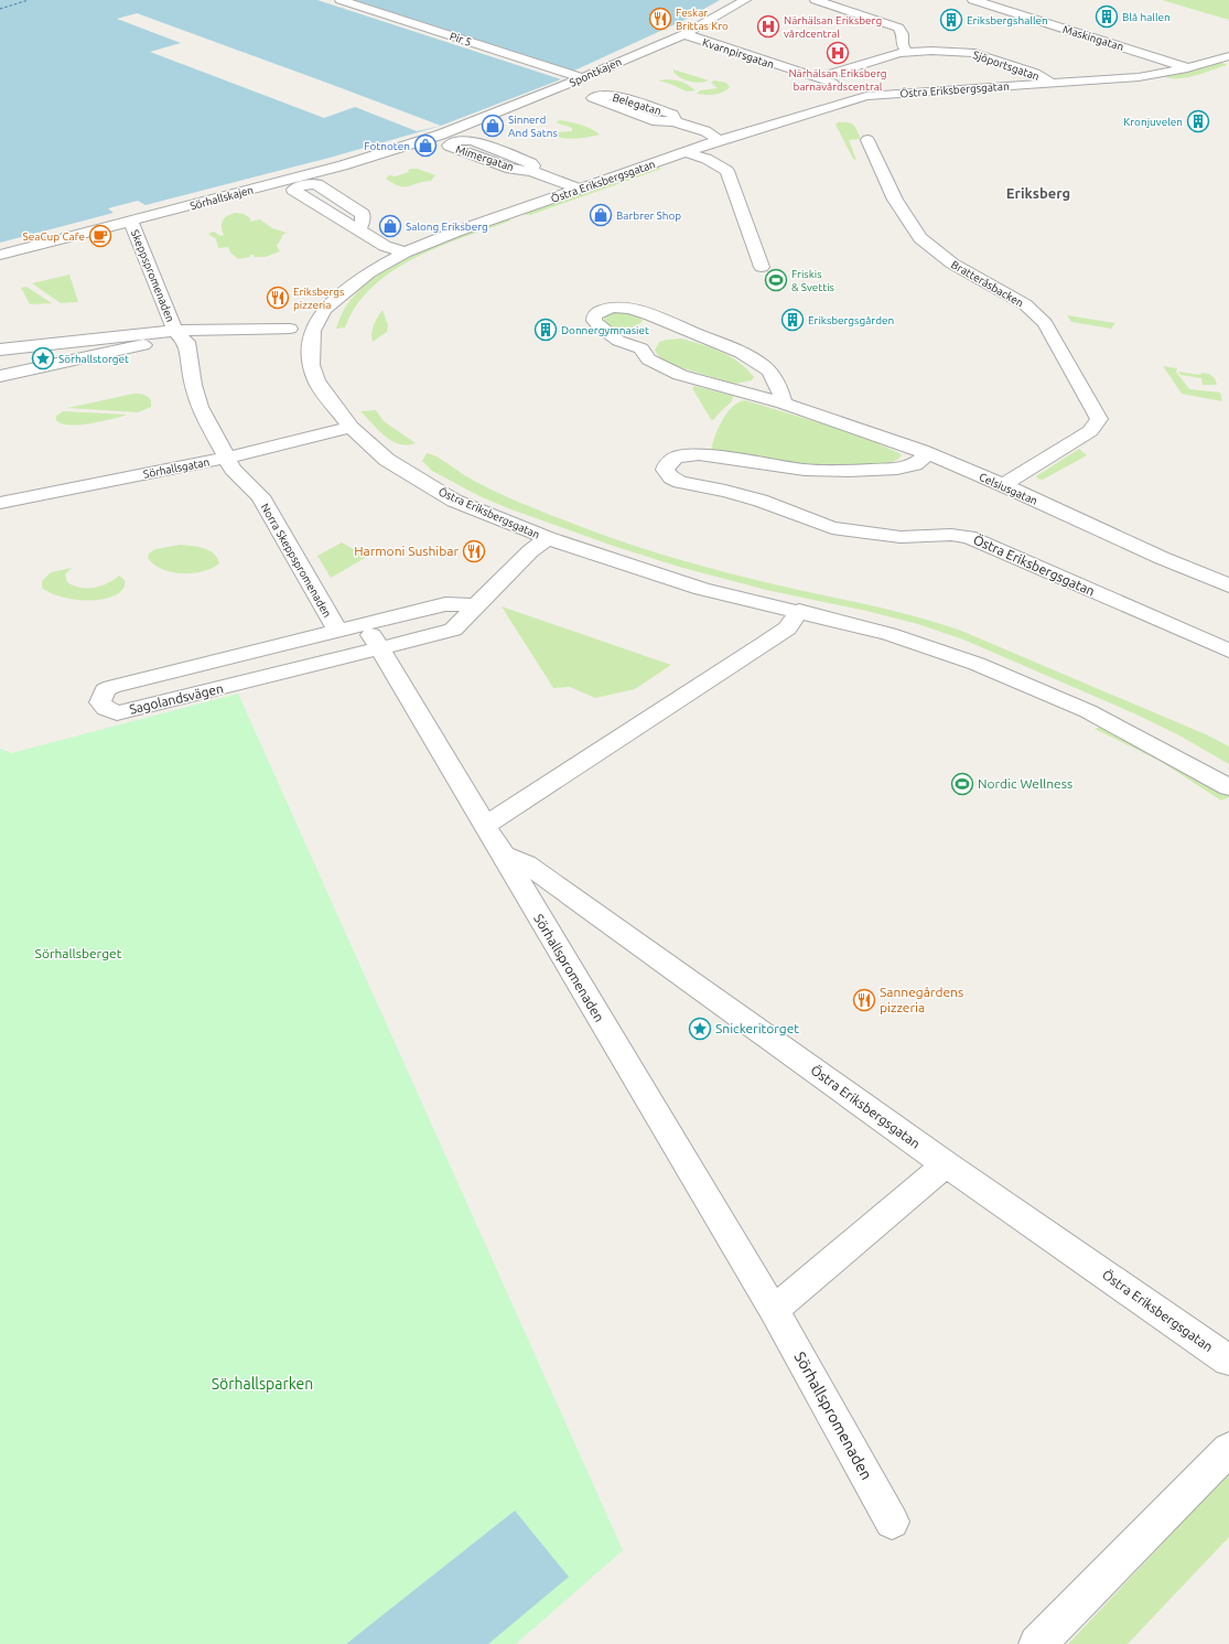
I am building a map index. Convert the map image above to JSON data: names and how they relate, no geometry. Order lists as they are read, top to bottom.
{
  "streets": {
    "street": [
      "Maskingatan",
      "Pir 5",
      "Kvarnpirsgatan",
      "Sjöportsgatan",
      "Spontkajen",
      "Östra Eriksbergsgatan",
      "Belegatan",
      "Mimergatan",
      "Sörhallskajen",
      "Skeppspromenaden",
      "Bratteråsbacken",
      "Sörhallsgatan",
      "Celsiusgatan",
      "Norra Skeppspromenaden",
      "Sagolandsvägen",
      "Sörhallspromenaden"
    ]
  },
  "crossings": [
    ["Maskingatan", "Östra Eriksbergsgatan"],
    ["Pir 5", "Spontkajen"],
    ["Kvarnpirsgatan", "Sjöportsgatan"],
    ["Kvarnpirsgatan", "Spontkajen"],
    ["Kvarnpirsgatan", "Östra Eriksbergsgatan"],
    ["Sjöportsgatan", "Östra Eriksbergsgatan"],
    ["Spontkajen", "Belegatan"],
    ["Spontkajen", "Mimergatan"],
    ["Spontkajen", "Sörhallskajen"],
    ["Östra Eriksbergsgatan", "Belegatan"],
    ["Östra Eriksbergsgatan", "Mimergatan"],
    ["Östra Eriksbergsgatan", "Sörhallsgatan"],
    ["Östra Eriksbergsgatan", "Celsiusgatan"],
    ["Östra Eriksbergsgatan", "Sagolandsvägen"],
    ["Östra Eriksbergsgatan", "Sörhallspromenaden"],
    ["Mimergatan", "Sörhallskajen"],
    ["Sörhallskajen", "Skeppspromenaden"],
    ["Skeppspromenaden", "Norra Skeppspromenaden"],
    ["Bratteråsbacken", "Celsiusgatan"],
    ["Sörhallsgatan", "Norra Skeppspromenaden"],
    ["Norra Skeppspromenaden", "Sagolandsvägen"],
    ["Sagolandsvägen", "Sörhallspromenaden"]
  ],
  "districts": ["Eriksberg"],
  "parks": ["Sörhallsberget", "Sörhallsparken"],
  "places": {
    "building": [
      "Blå hallen",
      "Eriksbergshallen",
      "Kronjuvelen",
      "Eriksbergsgården",
      "Donnergymnasiet"
    ],
    "restaurant": [
      "Feskar Brittas Kro",
      "Eriksbergs pizzeria",
      "Harmoni Sushibar",
      "Sannegårdens pizzeria"
    ],
    "hospital": ["Närhälsan Eriksberg vårdcentral", "Närhälsan Eriksberg barnavårdscentral"],
    "shop": [
      "Sinnerd And Satns",
      "Fotnoten",
      "Barbrer Shop",
      "Salong Eriksberg"
    ],
    "cafe": ["SeaCup Cafe"],
    "sports": ["Friskis & Svettis", "Nordic Wellness"],
    "place": ["Sörhallstorget", "Snickeritorget"]
  }
}
